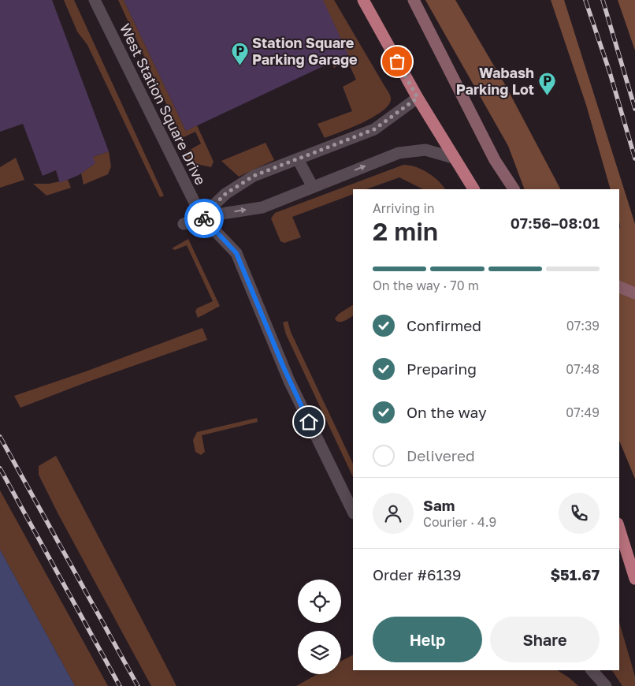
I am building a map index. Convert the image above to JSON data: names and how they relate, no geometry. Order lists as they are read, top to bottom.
{
  "streets": {
    "street": ["West Station Square Drive"]
  },
  "places": {
    "parking": ["Station Square Parking Garage", "Wabash Parking Lot"]
  },
  "page": {
    "heading": ["2 min", "Arriving in", "07:56–08:01"],
    "panel": [
      "Sam",
      "Courier · 4.9",
      "Order #6139",
      "$51.67"
    ],
    "bar": "On the way · 70 m",
    "list": [
      ["Confirmed", "07:39"],
      ["Preparing", "07:48"],
      ["On the way", "07:49"],
      "Delivered"
    ],
    "buttons": ["Help", "Share"]
  }
}
